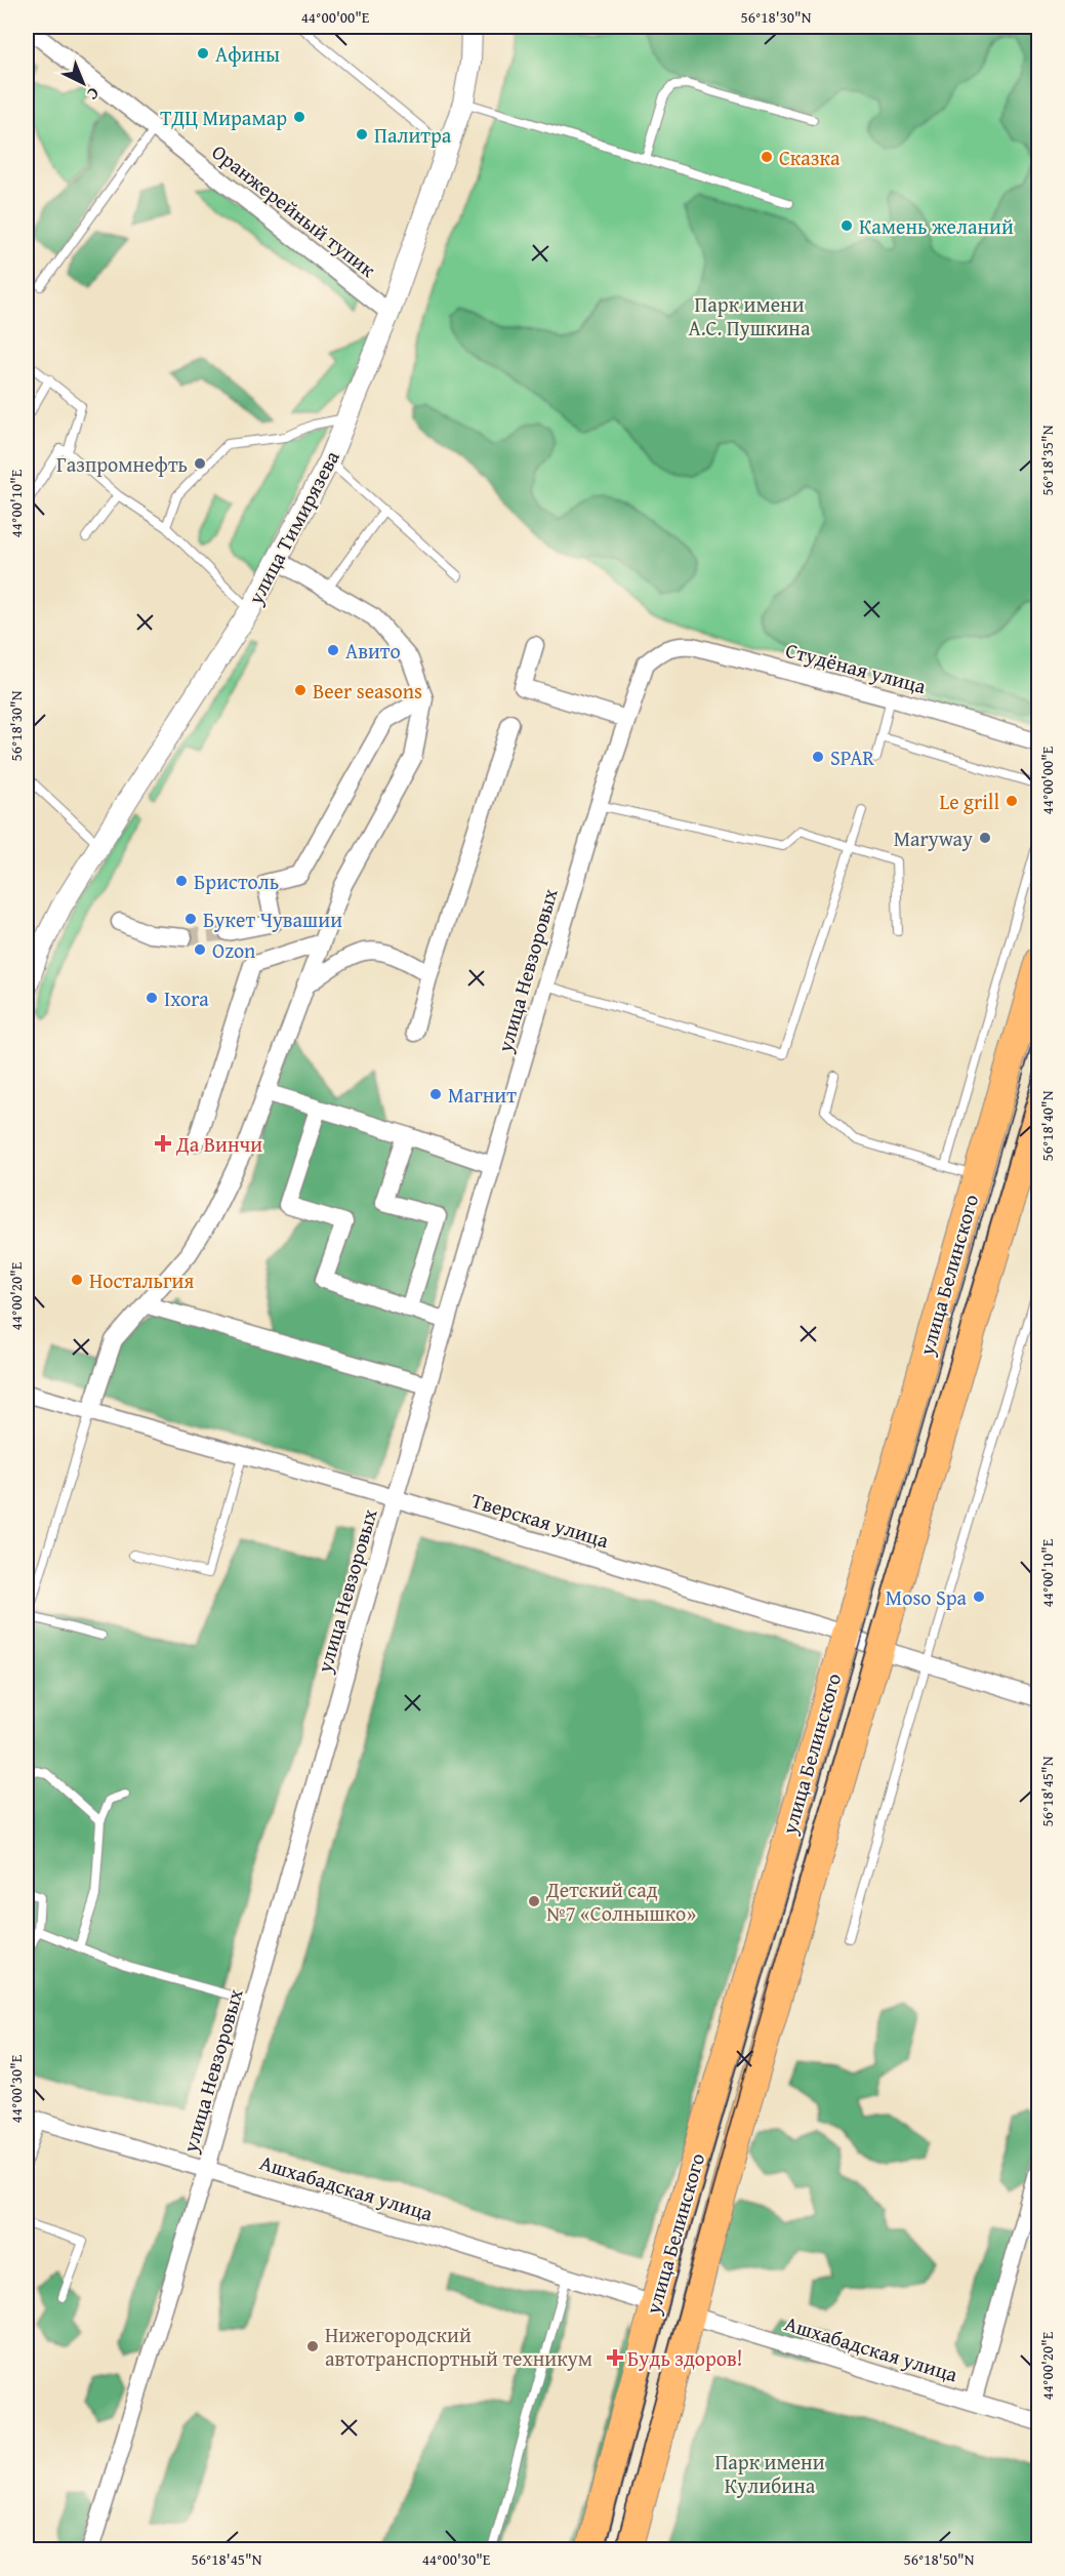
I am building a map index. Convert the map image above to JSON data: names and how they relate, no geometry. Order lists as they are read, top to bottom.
{
  "streets": {
    "main road": ["улица Белинского"],
    "street": [
      "Оранжерейный тупик",
      "улица Тимирязева",
      "Студёная улица",
      "улица Невзоровых",
      "Тверская улица",
      "Ашхабадская улица"
    ]
  },
  "crossings": [
    ["Оранжерейный тупик", "улица Тимирязева"],
    ["Студёная улица", "улица Невзоровых"],
    ["улица Невзоровых", "Тверская улица"],
    ["улица Невзоровых", "Ашхабадская улица"],
    ["улица Белинского", "Тверская улица"],
    ["улица Белинского", "Ашхабадская улица"]
  ],
  "parks": ["Парк имени А.С. Пушкина", "Парк имени Кулибина"],
  "places": {
    "other": [
      "Афины",
      "ТДЦ Мирамар",
      "Палитра",
      "Сказка",
      "Камень желаний",
      "Газпромнефть",
      "Авито",
      "Beer seasons",
      "SPAR",
      "Le grill",
      "Maryway",
      "Бристоль",
      "Букет Чувашии",
      "Ozon",
      "Ixora",
      "Магнит",
      "Ностальгия",
      "Moso Spa",
      "Детский сад №7 «Солнышко»",
      "Нижегородский автотранспортный техникум"
    ],
    "health": ["Да Винчи", "Будь здоров!"]
  },
  "north": "bottom right",
  "coordinates": [
    "44°00'00\"E",
    "56°18'30\"N",
    "56°18'35\"N",
    "44°00'10\"E",
    "56°18'40\"N",
    "44°00'20\"E",
    "56°18'45\"N",
    "44°00'30\"E",
    "56°18'50\"N"
  ]
}
